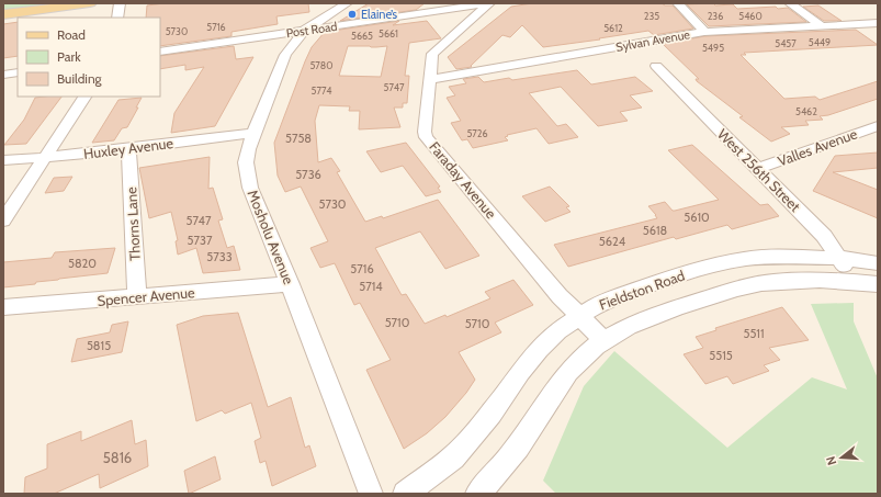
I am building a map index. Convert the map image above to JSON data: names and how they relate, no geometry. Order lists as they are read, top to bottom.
{
  "streets": {
    "street": [
      "Post Road",
      "Sylvan Avenue",
      "Valles Avenue",
      "Huxley Avenue",
      "West 256th Street",
      "Faraday Avenue",
      "Thorns Lane",
      "Mosholu Avenue",
      "Fieldston Road",
      "Spencer Avenue"
    ]
  },
  "crossings": [
    ["Post Road", "Faraday Avenue"],
    ["Post Road", "Mosholu Avenue"],
    ["Sylvan Avenue", "Faraday Avenue"],
    ["Valles Avenue", "West 256th Street"],
    ["Huxley Avenue", "Thorns Lane"],
    ["Huxley Avenue", "Mosholu Avenue"],
    ["West 256th Street", "Fieldston Road"],
    ["Faraday Avenue", "Fieldston Road"],
    ["Thorns Lane", "Spencer Avenue"],
    ["Mosholu Avenue", "Spencer Avenue"]
  ],
  "places": ["Elaine’s"],
  "house_numbers": [
    "235",
    "236",
    "5460",
    "5716",
    "5612",
    "5730",
    "5661",
    "5665",
    "5449",
    "5457",
    "5495",
    "5780",
    "5747",
    "5774",
    "5462",
    "5726",
    "5758",
    "5736",
    "5730",
    "5610",
    "5747",
    "5618",
    "5737",
    "5624",
    "5733",
    "5820",
    "5716",
    "5714",
    "5710",
    "5710",
    "5511",
    "5815",
    "5515",
    "5816"
  ],
  "legend": ["Road", "Park", "Building"],
  "north": "left"
}
